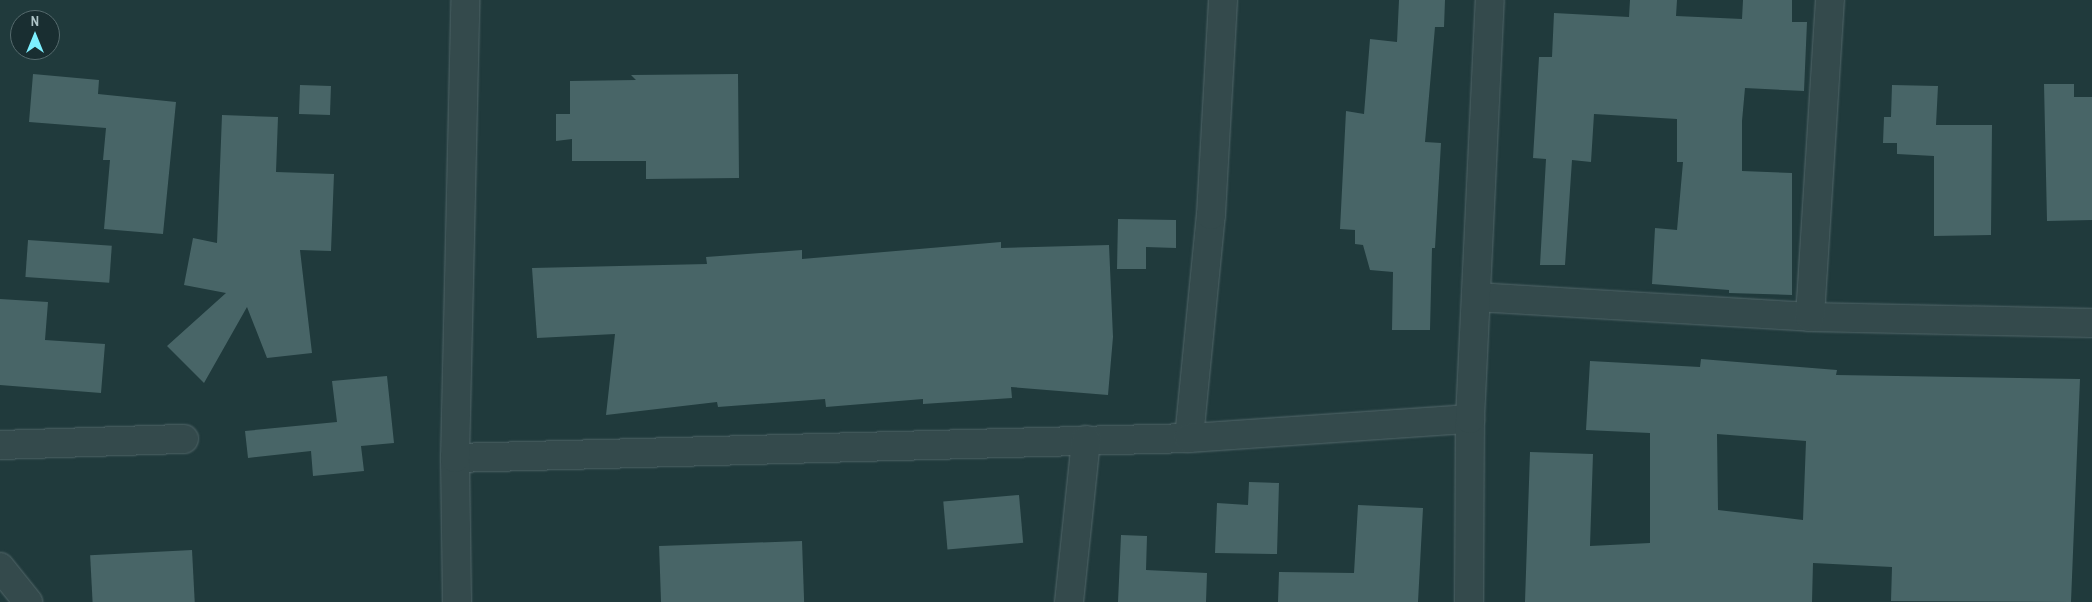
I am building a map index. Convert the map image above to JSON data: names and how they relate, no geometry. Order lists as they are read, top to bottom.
{
  "north": "top"
}
